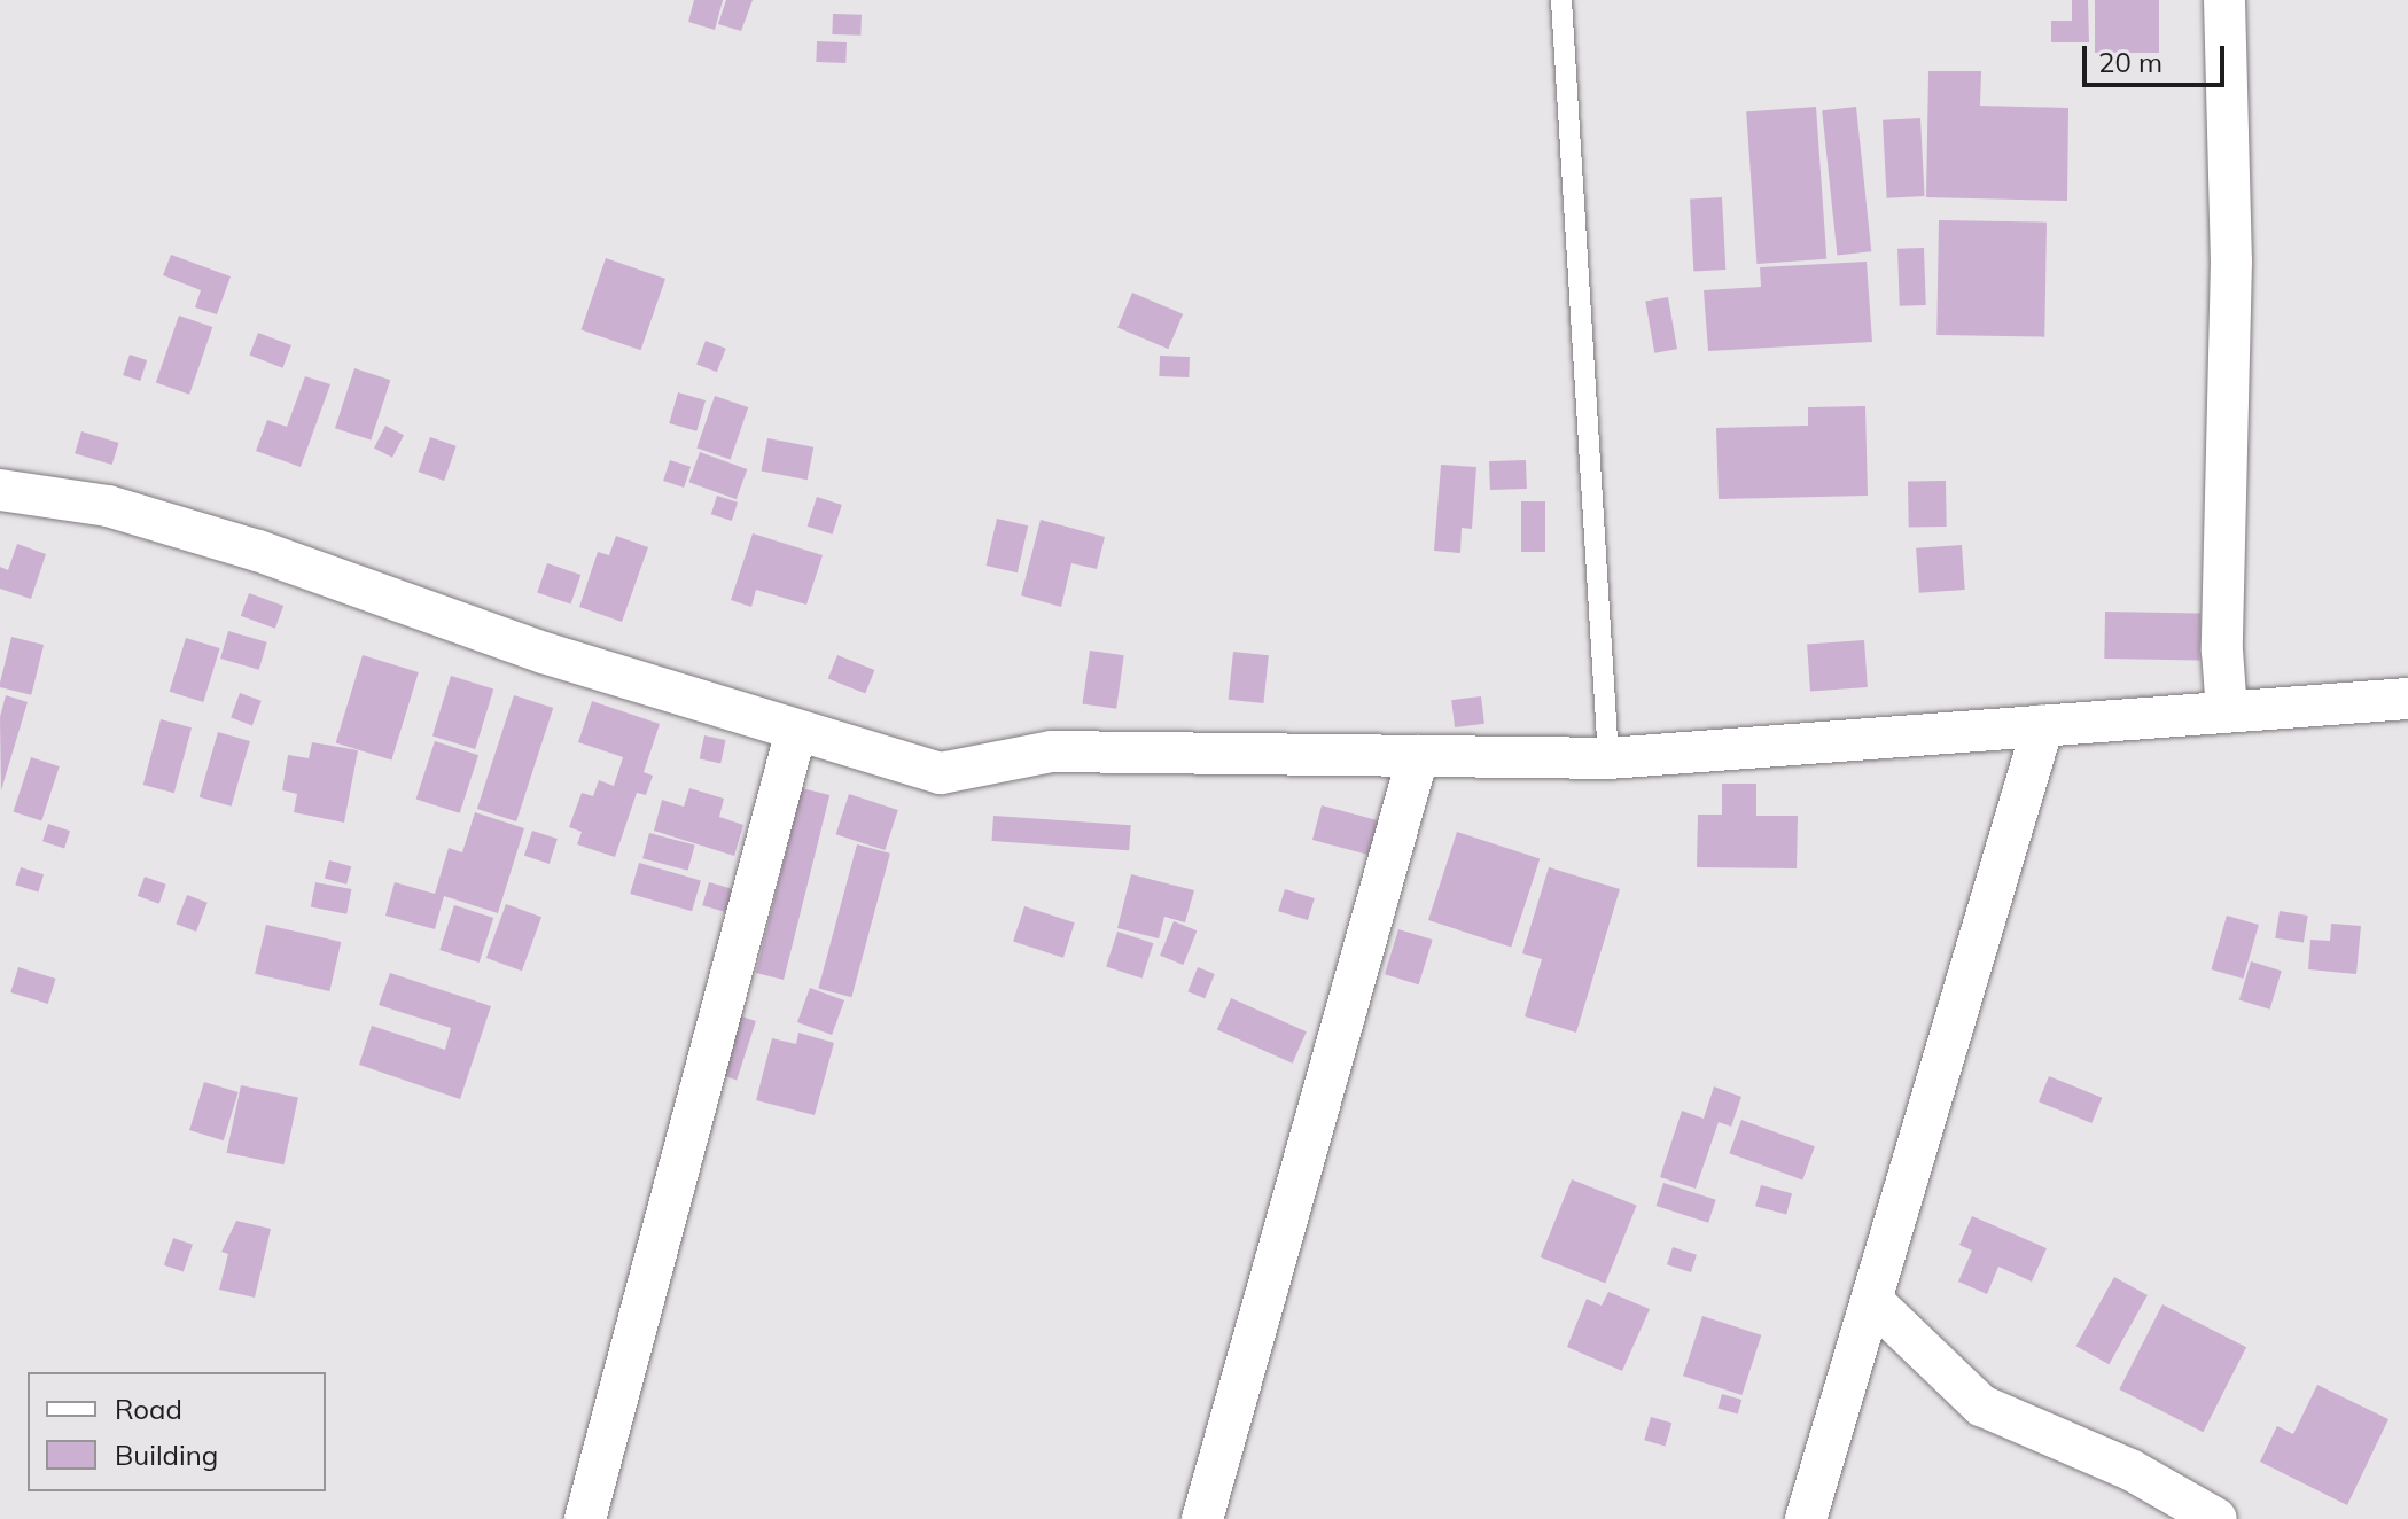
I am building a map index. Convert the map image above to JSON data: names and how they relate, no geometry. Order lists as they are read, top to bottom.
{
  "legend": ["Road", "Building"],
  "scale_bar": "20 m"
}
